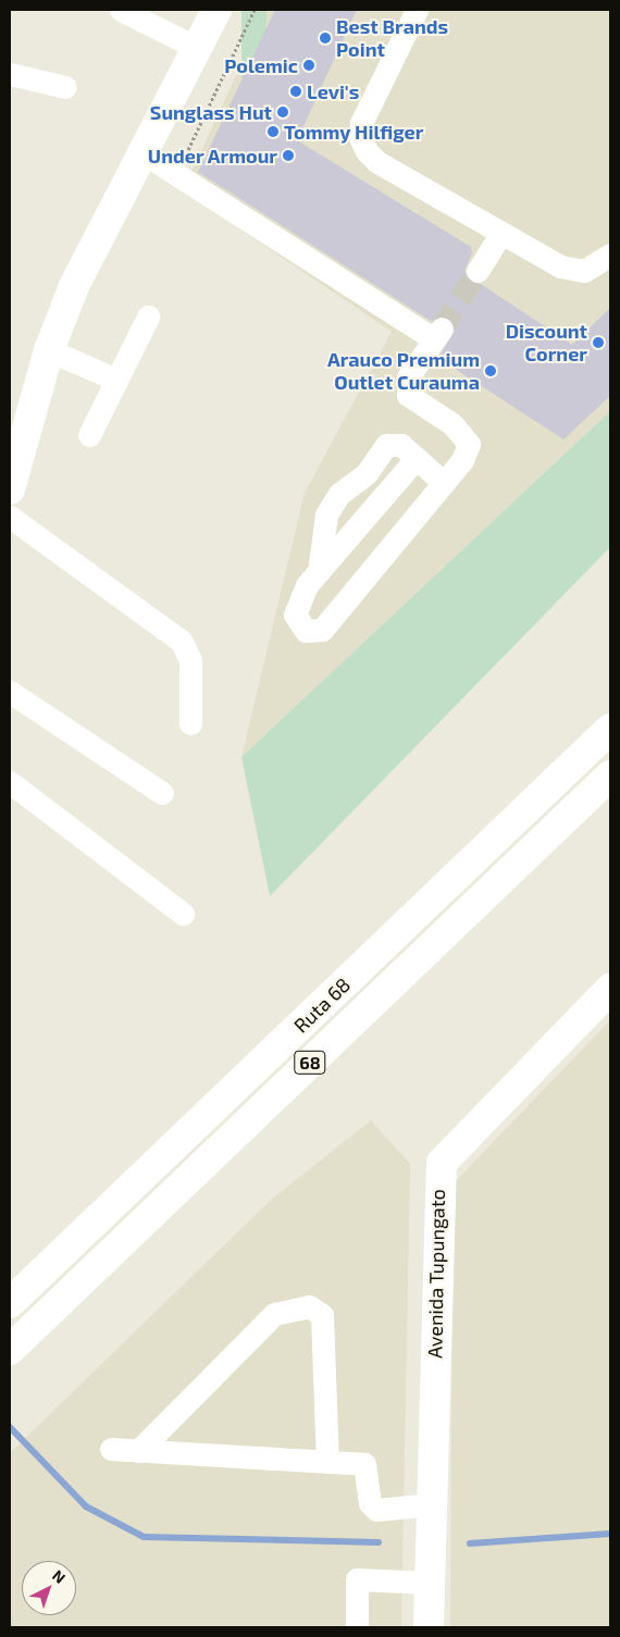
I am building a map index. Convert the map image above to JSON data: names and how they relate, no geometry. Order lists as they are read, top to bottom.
{
  "streets": {
    "main road": ["Ruta 68", "68", "Avenida Tupungato"]
  },
  "places": [
    "Best Brands Point",
    "Polemic",
    "Levi's",
    "Sunglass Hut",
    "Tommy Hilfiger",
    "Under Armour",
    "Discount Corner",
    "Arauco Premium Outlet Curauma"
  ],
  "north": "top right"
}
